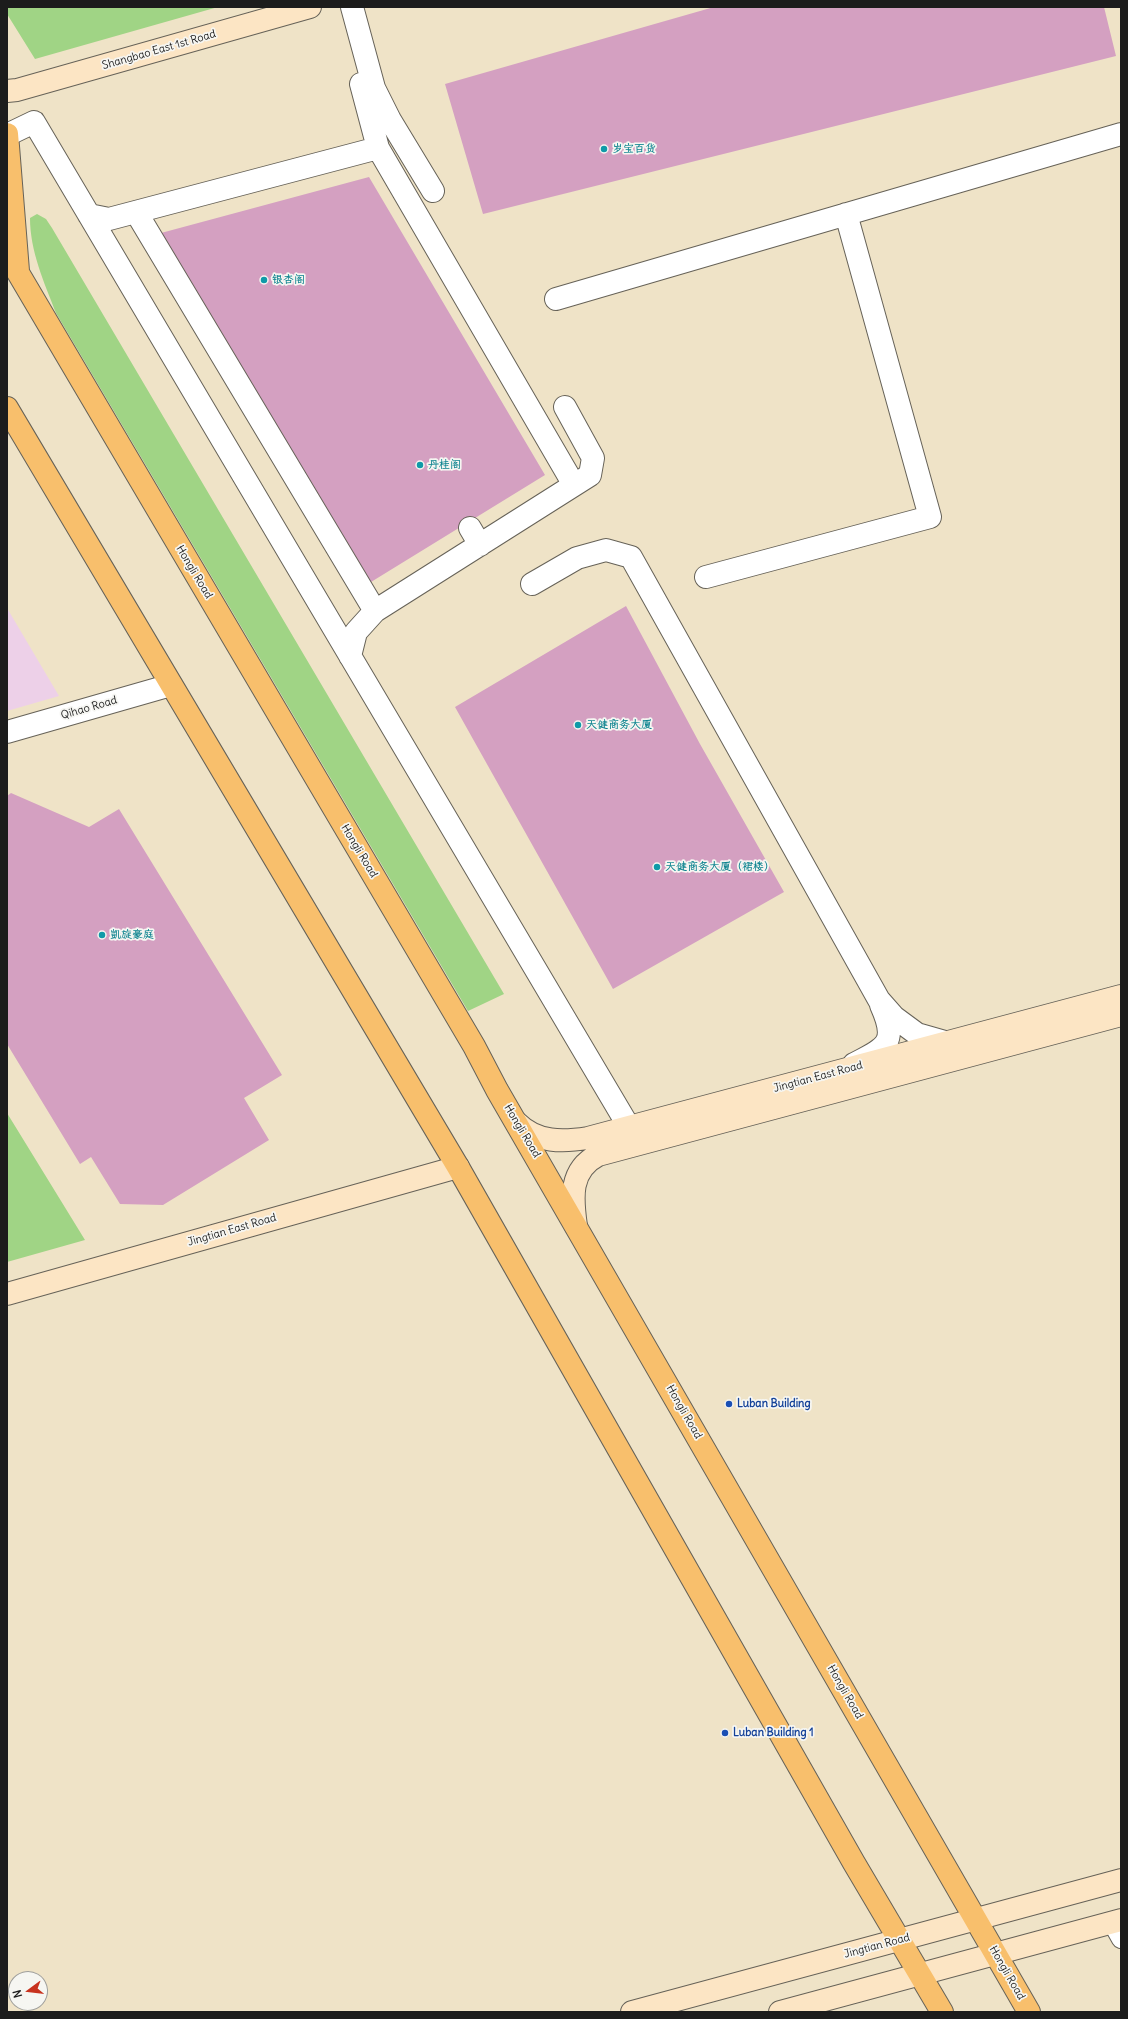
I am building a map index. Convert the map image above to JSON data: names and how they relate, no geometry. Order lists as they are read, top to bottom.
{
  "streets": {
    "main road": ["Hongli Road"],
    "street": [
      "Shangbao East 1st Road",
      "Qihao Road",
      "Jingtian East Road",
      "Jingtian Road"
    ]
  },
  "crossings": [
    ["Hongli Road", "Jingtian East Road"],
    ["Hongli Road", "Jingtian Road"]
  ],
  "places": [
    "岁宝百货",
    "银杏阁",
    "丹桂阁",
    "天健商务大厦",
    "天健商务大厦（裙楼）",
    "凱旋豪庭",
    "Luban Building",
    "Luban Building 1"
  ],
  "north": "left"
}
